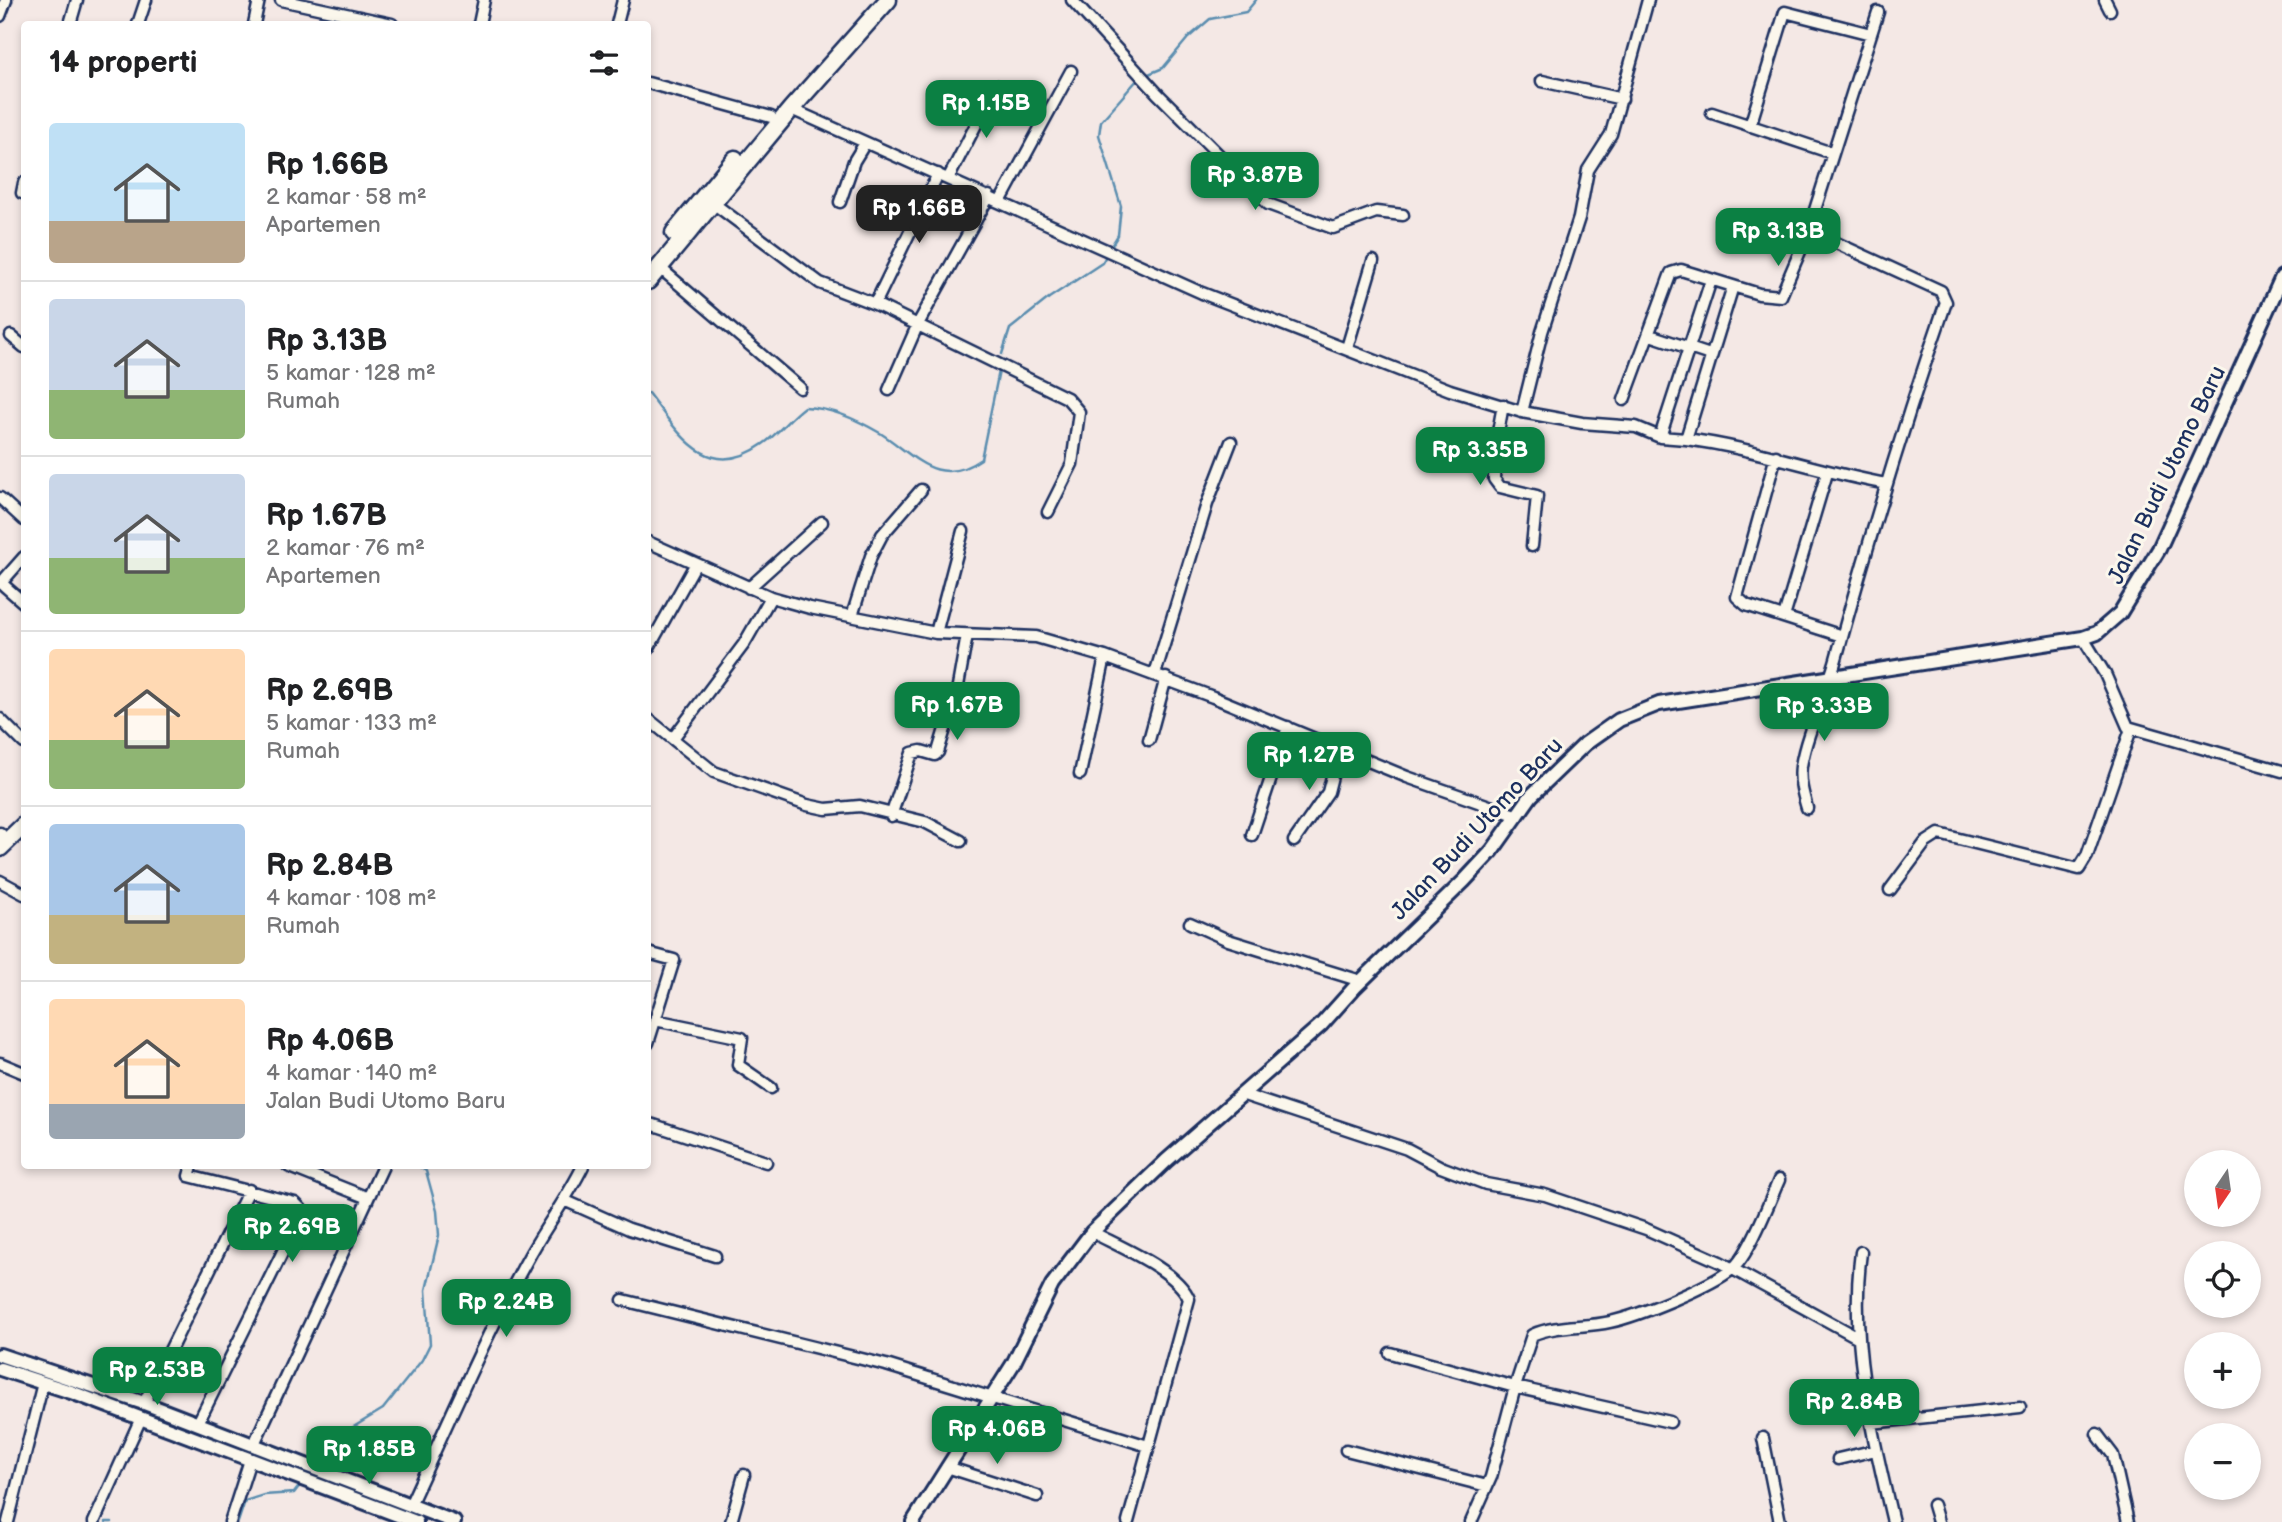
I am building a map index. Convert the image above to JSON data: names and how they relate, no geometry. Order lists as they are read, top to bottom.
{
  "streets": {
    "street": ["Jalan Budi Utomo Baru"]
  },
  "north": "bottom",
  "page": {
    "heading": "14 properti",
    "price": [
      "Rp 1.15B",
      "Rp 3.87B",
      "Rp 1.66B",
      "Rp 3.13B",
      "Rp 3.35B",
      "Rp 1.67B",
      "Rp 3.33B",
      "Rp 1.27B",
      "Rp 2.69B",
      "Rp 2.24B",
      "Rp 2.53B",
      "Rp 2.84B",
      "Rp 4.06B",
      "Rp 1.85B"
    ],
    "list": [
      {
        "name": "Rp 1.66B",
        "note": "2 kamar · 58 m² · Apartemen"
      },
      {
        "name": "Rp 3.13B",
        "note": "5 kamar · 128 m² · Rumah"
      },
      {
        "name": "Rp 1.67B",
        "note": "2 kamar · 76 m² · Apartemen"
      },
      {
        "name": "Rp 2.69B",
        "note": "5 kamar · 133 m² · Rumah"
      },
      {
        "name": "Rp 2.84B",
        "note": "4 kamar · 108 m² · Rumah"
      },
      {
        "name": "Rp 4.06B",
        "note": "4 kamar · 140 m² · Jalan Budi Utomo Baru"
      }
    ],
    "map_buttons": ["+", "−"]
  }
}
